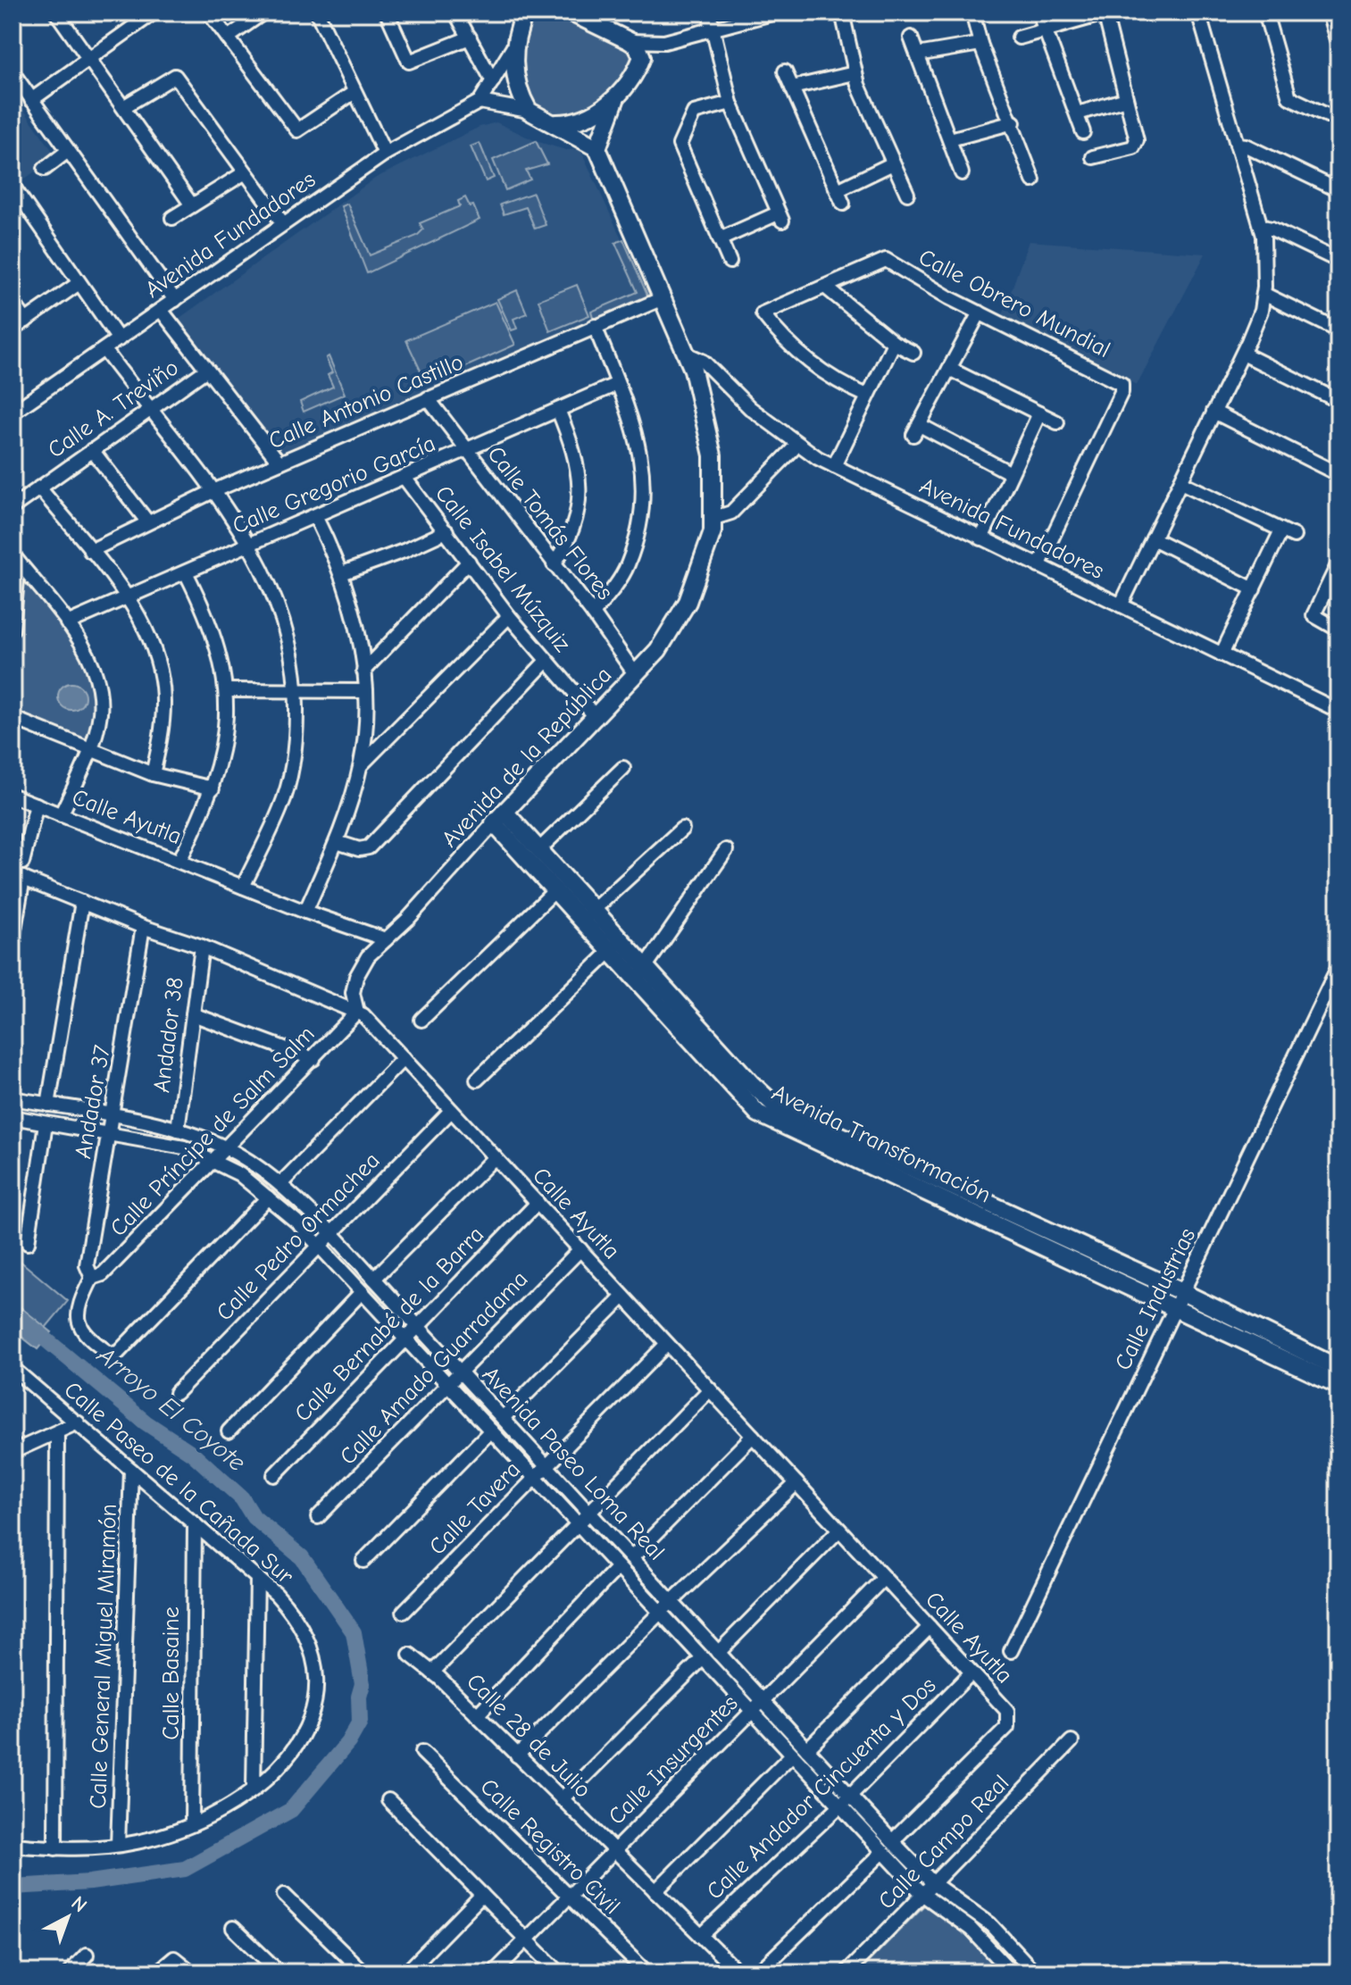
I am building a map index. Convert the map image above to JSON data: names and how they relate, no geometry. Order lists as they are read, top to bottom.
{
  "streets": {
    "main road": ["Avenida de la República", "Avenida Transformación"],
    "street": [
      "Avenida Fundadores",
      "Calle Obrero Mundial",
      "Calle Antonio Castillo",
      "Calle A. Treviño",
      "Calle Gregorio García",
      "Calle Tomás Flores",
      "Calle Isabel Múzquiz",
      "Calle Ayutla",
      "Andador 38",
      "Andador 37",
      "Calle Príncipe de Salm Salm",
      "Calle Pedro Ormachea",
      "Calle Industrias",
      "Calle Bernabé de la Barra",
      "Calle Amado Guarradama",
      "Avenida Paseo Loma Real",
      "Calle Paseo de la Cañada Sur",
      "Calle Tavera",
      "Calle General Miguel Miramón",
      "Calle Basaine",
      "Calle 28 de Julio",
      "Calle Insurgentes",
      "Calle Andador Cincuenta y Dos",
      "Calle Campo Real",
      "Calle Registro Civil"
    ]
  },
  "crossings": [
    ["Avenida Fundadores", "Calle Obrero Mundial"],
    ["Avenida Fundadores", "Avenida de la República"],
    ["Calle Antonio Castillo", "Calle Tomás Flores"],
    ["Calle Antonio Castillo", "Avenida de la República"],
    ["Calle Gregorio García", "Calle Tomás Flores"],
    ["Calle Gregorio García", "Calle Isabel Múzquiz"],
    ["Calle Tomás Flores", "Avenida de la República"],
    ["Calle Isabel Múzquiz", "Avenida de la República"],
    ["Avenida de la República", "Calle Ayutla"],
    ["Avenida de la República", "Calle Príncipe de Salm Salm"],
    ["Avenida de la República", "Avenida Transformación"],
    ["Calle Ayutla", "Andador 38"],
    ["Calle Ayutla", "Andador 37"],
    ["Calle Ayutla", "Calle Príncipe de Salm Salm"],
    ["Calle Ayutla", "Calle Pedro Ormachea"],
    ["Calle Ayutla", "Calle Bernabé de la Barra"],
    ["Calle Ayutla", "Calle Amado Guarradama"],
    ["Calle Ayutla", "Avenida Paseo Loma Real"],
    ["Calle Ayutla", "Calle Tavera"],
    ["Calle Ayutla", "Calle Insurgentes"],
    ["Calle Ayutla", "Calle Andador Cincuenta y Dos"],
    ["Andador 38", "Avenida Paseo Loma Real"],
    ["Andador 37", "Calle Príncipe de Salm Salm"],
    ["Andador 37", "Avenida Paseo Loma Real"],
    ["Calle Príncipe de Salm Salm", "Avenida Paseo Loma Real"],
    ["Avenida Transformación", "Calle Industrias"],
    ["Calle Pedro Ormachea", "Avenida Paseo Loma Real"],
    ["Calle Bernabé de la Barra", "Avenida Paseo Loma Real"],
    ["Calle Amado Guarradama", "Avenida Paseo Loma Real"],
    ["Avenida Paseo Loma Real", "Calle Tavera"],
    ["Avenida Paseo Loma Real", "Calle Insurgentes"],
    ["Avenida Paseo Loma Real", "Calle Andador Cincuenta y Dos"],
    ["Avenida Paseo Loma Real", "Calle Campo Real"],
    ["Calle Paseo de la Cañada Sur", "Calle General Miguel Miramón"],
    ["Calle Paseo de la Cañada Sur", "Calle Basaine"],
    ["Calle 28 de Julio", "Calle Insurgentes"],
    ["Calle 28 de Julio", "Calle Andador Cincuenta y Dos"],
    ["Calle Insurgentes", "Calle Registro Civil"]
  ],
  "water": ["Arroyo El Coyote"],
  "north": "top right"
}
